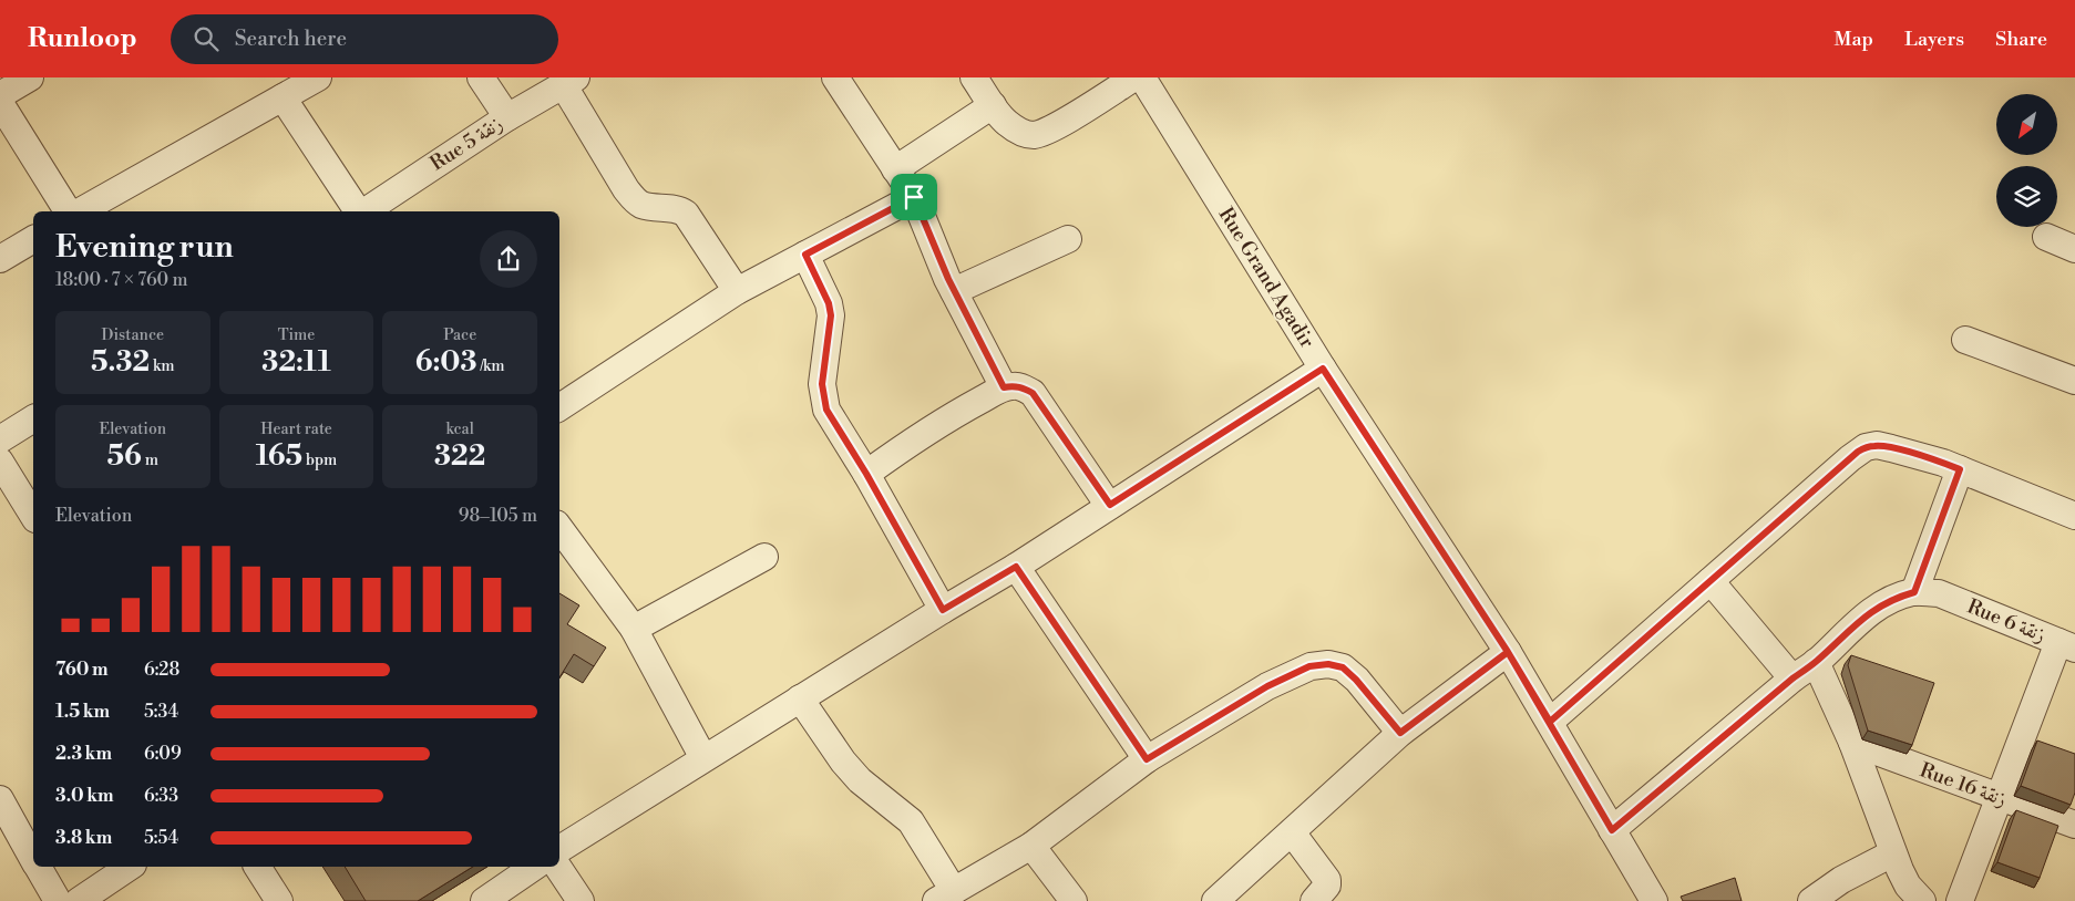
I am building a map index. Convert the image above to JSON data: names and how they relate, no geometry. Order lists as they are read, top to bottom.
{
  "streets": {
    "street": [
      "Rue 5 زنقة",
      "Rue Grand Agadir",
      "Rue 6 زنقة",
      "Rue 16 زنقة"
    ]
  },
  "north": "bottom left",
  "page": {
    "header": "Runloop",
    "search": "Search here",
    "nav": ["Map", "Layers", "Share"],
    "heading": ["Evening run", "18:00 · 7 × 760 m"],
    "stats": [
      ["Distance", "5.32 km"],
      ["Time", "32:11"],
      ["Pace", "6:03 /km"],
      ["Elevation", "56 m"],
      ["Heart rate", "165 bpm"],
      ["kcal", "322"]
    ],
    "chart": ["Elevation", "98–105 m"],
    "list": [
      {
        "name": "760 m",
        "note": "6:28"
      },
      {
        "name": "1.5 km",
        "note": "5:34"
      },
      {
        "name": "2.3 km",
        "note": "6:09"
      },
      {
        "name": "3.0 km",
        "note": "6:33"
      },
      {
        "name": "3.8 km",
        "note": "5:54"
      }
    ]
  }
}
